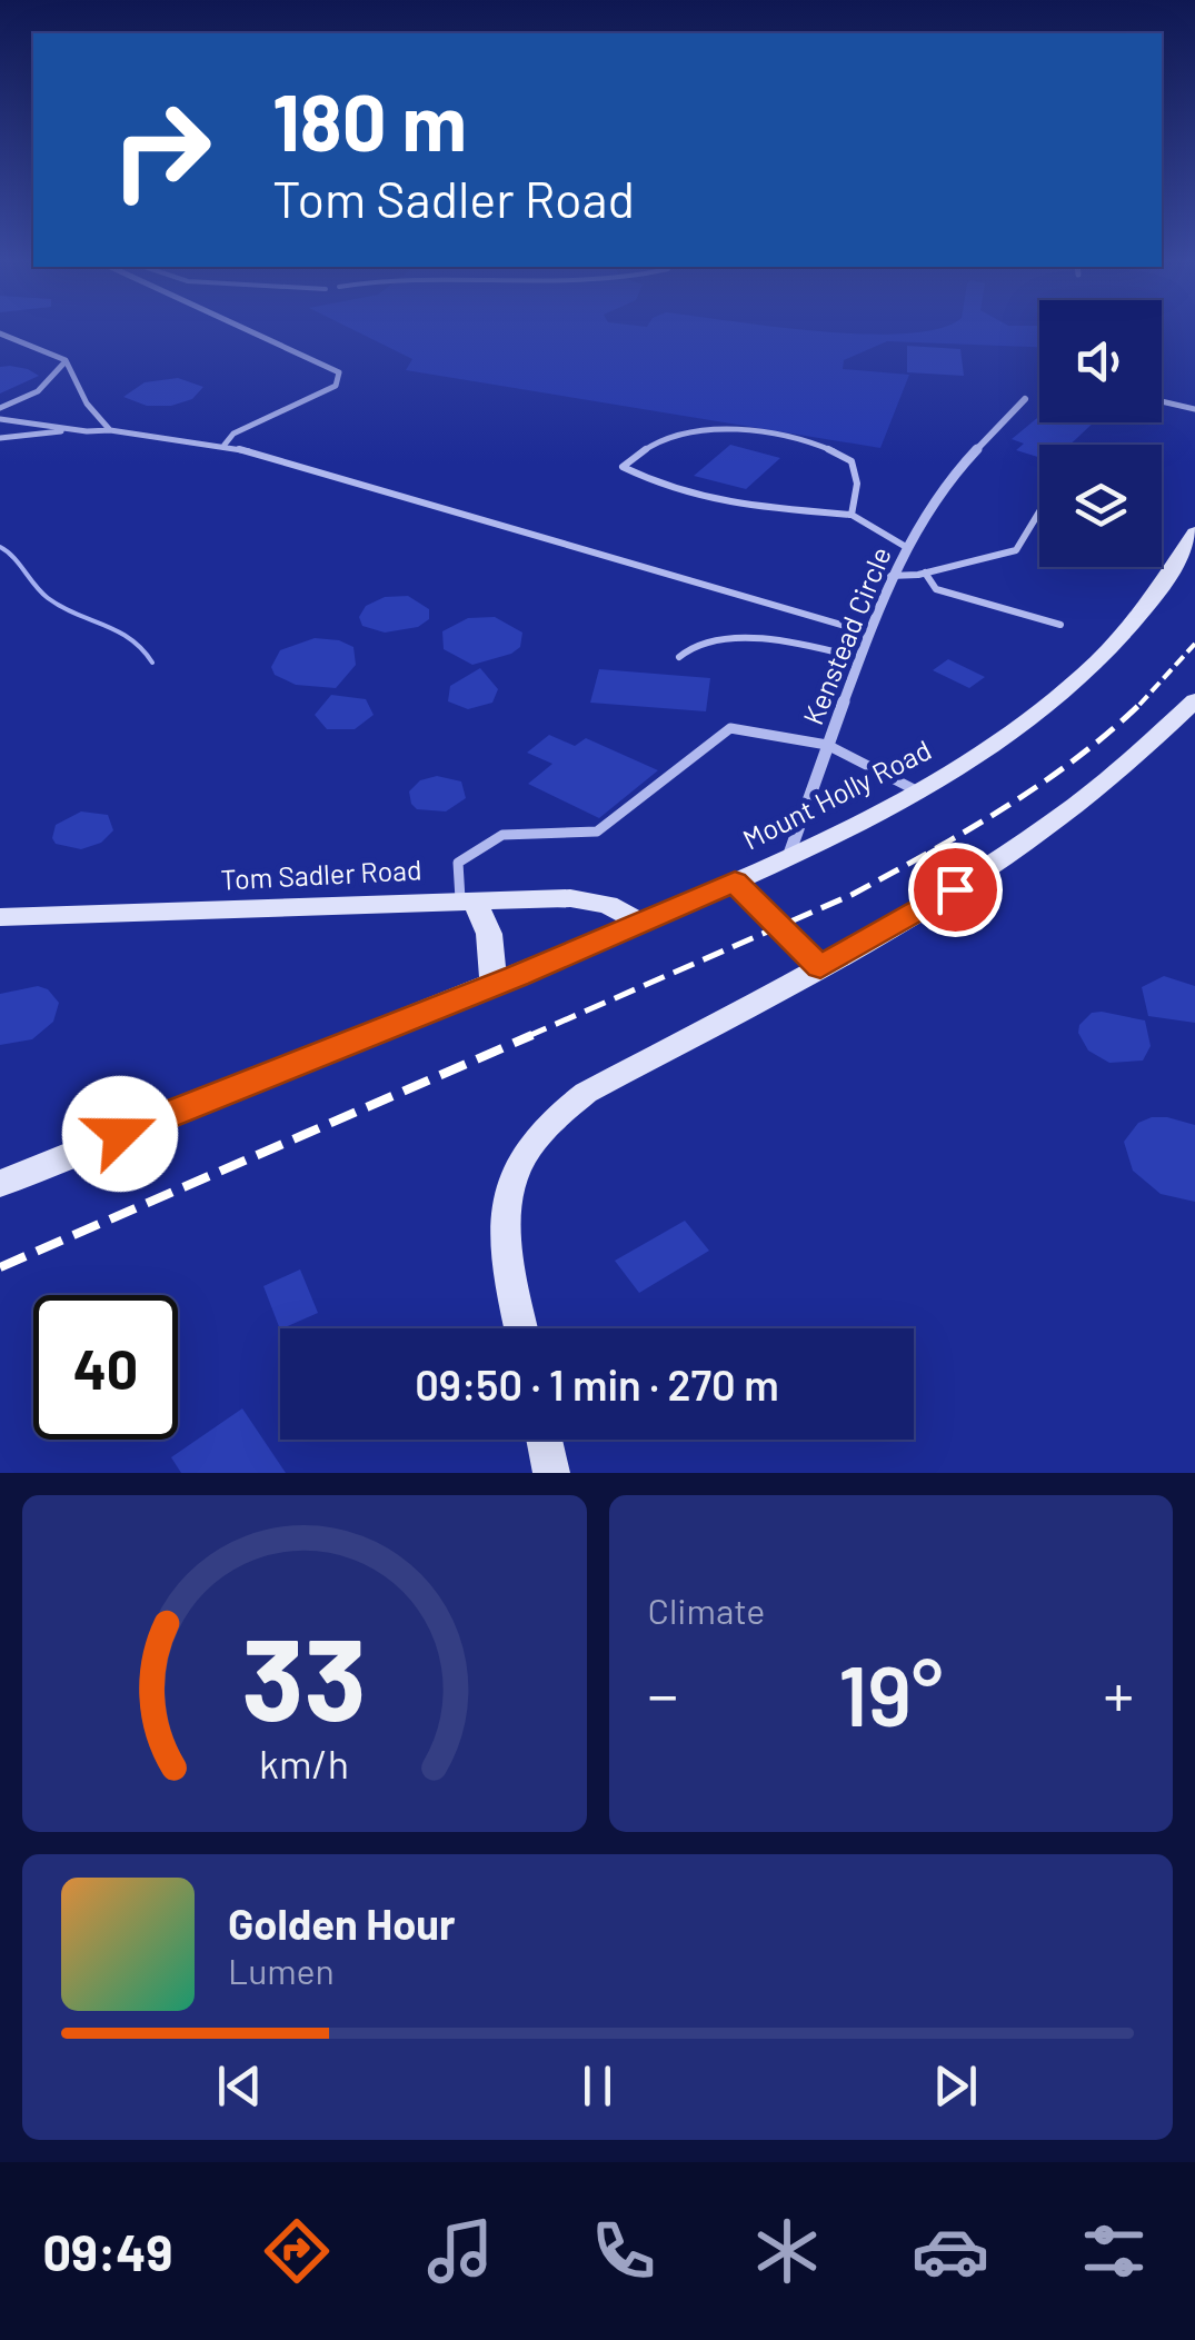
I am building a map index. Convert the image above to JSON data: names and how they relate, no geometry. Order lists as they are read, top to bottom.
{
  "streets": {
    "street": ["Kenstead Circle", "Mount Holly Road", "Tom Sadler Road"]
  },
  "crossings": [
    ["Kenstead Circle", "Mount Holly Road"],
    ["Mount Holly Road", "Tom Sadler Road"]
  ],
  "page": {
    "turn": ["180 m", "Tom Sadler Road"],
    "limit": "40",
    "trip": "09:50 · 1 min · 270 m",
    "tile": "Climate",
    "heat": ["−", "19°", "+"],
    "song": ["Golden Hour", "Lumen"],
    "tabs": "09:49",
    "gauge": ["33", "km/h"]
  }
}
